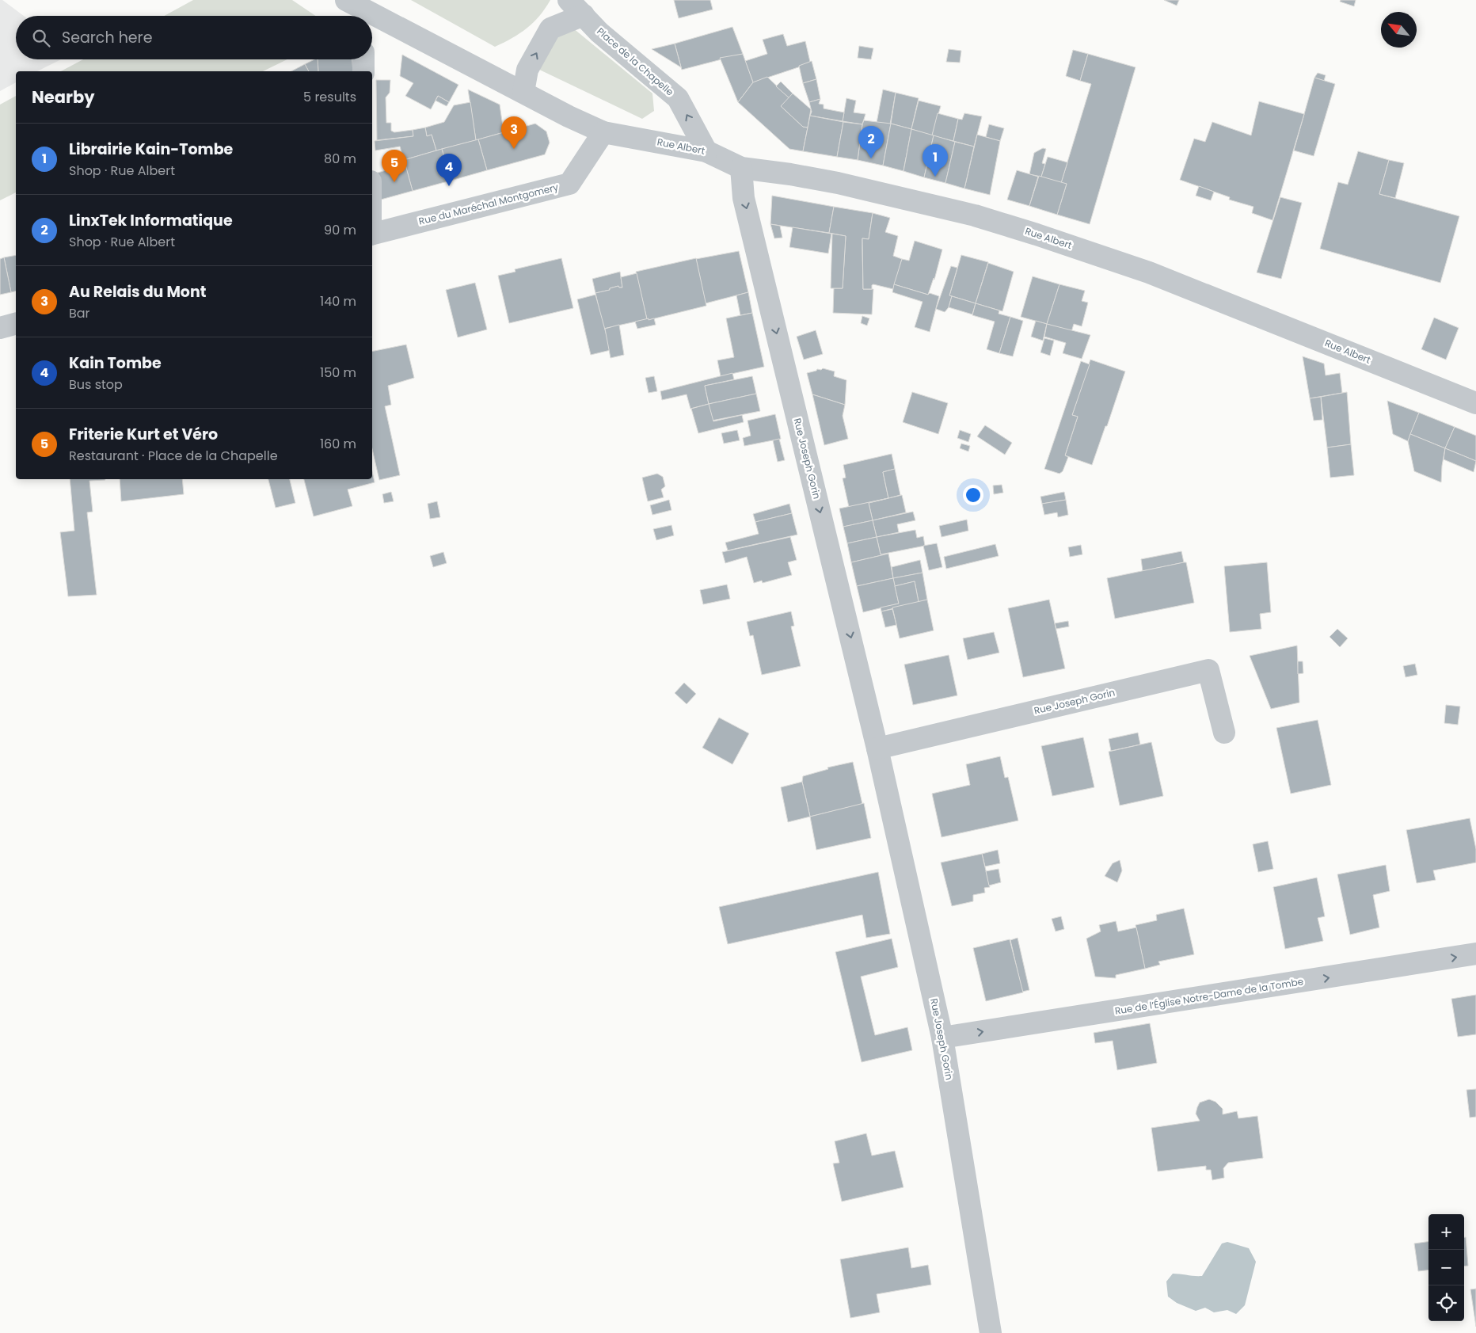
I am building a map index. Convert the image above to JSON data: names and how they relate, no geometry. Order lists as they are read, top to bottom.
{
  "streets": {
    "street": [
      "Place de la Chapelle",
      "Rue Albert",
      "Rue du Maréchal Montgomery",
      "Rue Joseph Gorin",
      "Rue de l’Église Notre-Dame de la Tombe"
    ]
  },
  "crossings": [
    ["Place de la Chapelle", "Rue Albert"],
    ["Rue Albert", "Rue du Maréchal Montgomery"],
    ["Rue Albert", "Rue Joseph Gorin"],
    ["Rue Joseph Gorin", "Rue de l’Église Notre-Dame de la Tombe"]
  ],
  "one_way": ["Rue Joseph Gorin", "Rue de l’Église Notre-Dame de la Tombe"],
  "north": "top left",
  "page": {
    "search": "Search here",
    "heading": ["Nearby", "5 results"],
    "pins": [
      "3",
      "2",
      "1",
      "5",
      "4"
    ],
    "list": [
      {
        "mark": "1",
        "name": "Librairie Kain-Tombe",
        "note": "Shop · Rue Albert",
        "value": "80 m"
      },
      {
        "mark": "2",
        "name": "LinxTek Informatique",
        "note": "Shop · Rue Albert",
        "value": "90 m"
      },
      {
        "mark": "3",
        "name": "Au Relais du Mont",
        "note": "Bar",
        "value": "140 m"
      },
      {
        "mark": "4",
        "name": "Kain Tombe",
        "note": "Bus stop",
        "value": "150 m"
      },
      {
        "mark": "5",
        "name": "Friterie Kurt et Véro",
        "note": "Restaurant · Place de la Chapelle",
        "value": "160 m"
      }
    ],
    "map_buttons": ["+", "−"]
  }
}
